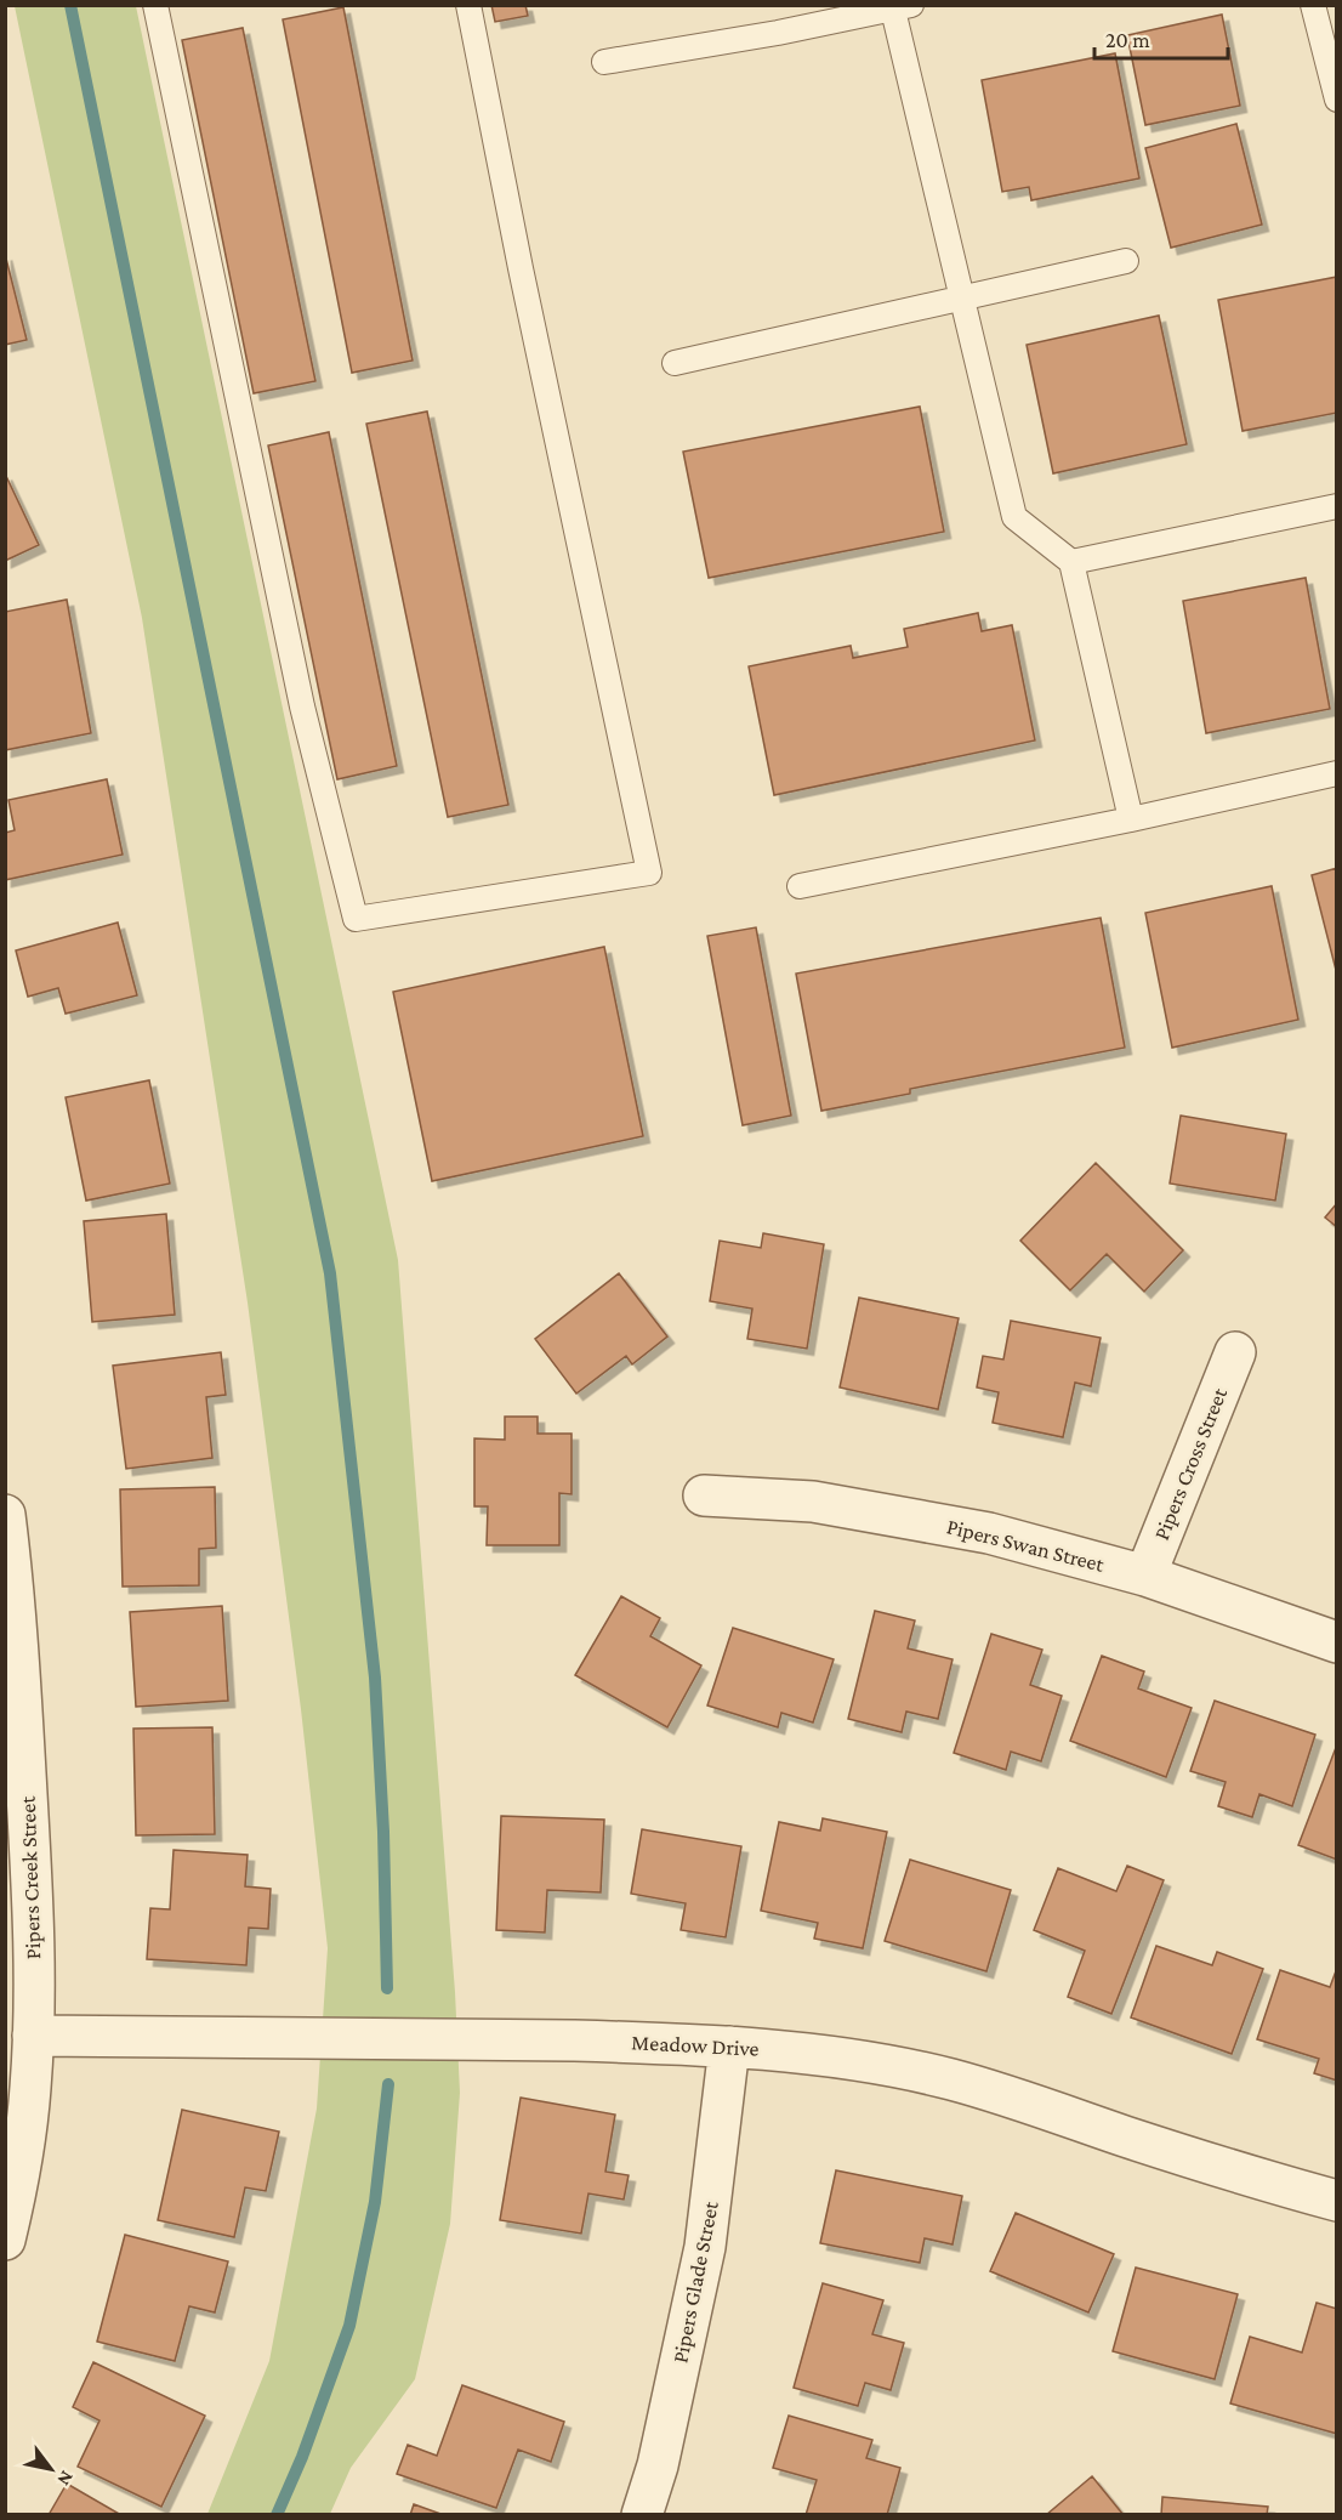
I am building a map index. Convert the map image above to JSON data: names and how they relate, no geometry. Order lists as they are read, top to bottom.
{
  "streets": {
    "street": [
      "Pipers Cross Street",
      "Pipers Swan Street",
      "Pipers Creek Street",
      "Meadow Drive",
      "Pipers Glade Street"
    ]
  },
  "crossings": [
    ["Pipers Cross Street", "Pipers Swan Street"],
    ["Pipers Creek Street", "Meadow Drive"],
    ["Meadow Drive", "Pipers Glade Street"]
  ],
  "scale_bar": "20 m",
  "north": "bottom right"
}
